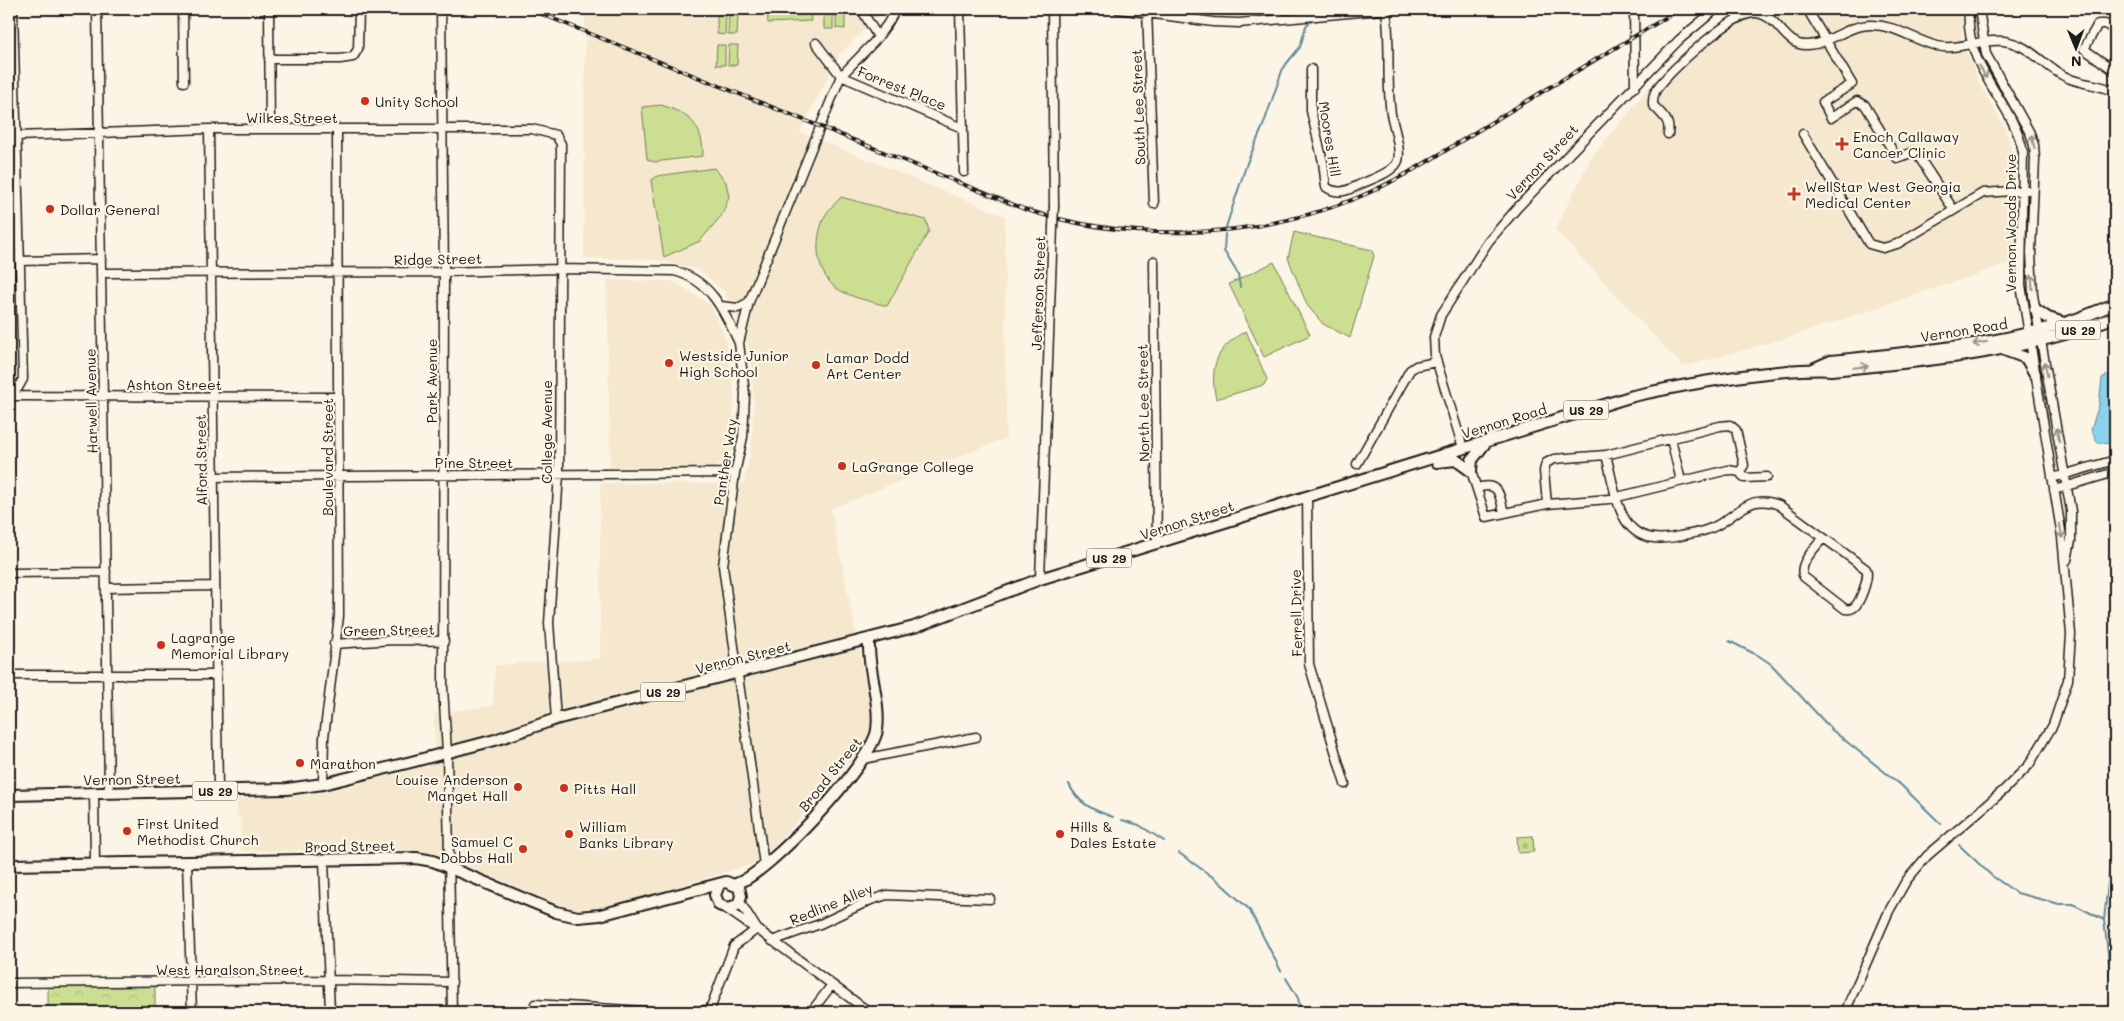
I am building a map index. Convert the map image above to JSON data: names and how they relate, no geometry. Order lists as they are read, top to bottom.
{
  "streets": {
    "main road": [
      "Vernon Street",
      "Vernon Road",
      "US 29",
      "Broad Street"
    ],
    "street": [
      "Forrest Place",
      "South Lee Street",
      "Wilkes Street",
      "Moores Hill",
      "Vernon Woods Drive",
      "Ridge Street",
      "Jefferson Street",
      "Park Avenue",
      "Ashton Street",
      "Harwell Avenue",
      "North Lee Street",
      "College Avenue",
      "Boulevard Street",
      "Alford Street",
      "Pine Street",
      "Panther Way",
      "Ferrell Drive",
      "Green Street",
      "Redline Alley",
      "West Haralson Street"
    ]
  },
  "crossings": [
    ["Forrest Place", "Panther Way"],
    ["Wilkes Street", "Park Avenue"],
    ["Wilkes Street", "Harwell Avenue"],
    ["Wilkes Street", "College Avenue"],
    ["Wilkes Street", "Boulevard Street"],
    ["Wilkes Street", "Alford Street"],
    ["Vernon Street", "Jefferson Street"],
    ["Vernon Street", "Vernon Road"],
    ["Vernon Street", "Park Avenue"],
    ["Vernon Street", "Harwell Avenue"],
    ["Vernon Street", "North Lee Street"],
    ["Vernon Street", "College Avenue"],
    ["Vernon Street", "Boulevard Street"],
    ["Vernon Street", "Alford Street"],
    ["Vernon Street", "Panther Way"],
    ["Vernon Street", "Ferrell Drive"],
    ["Vernon Street", "Broad Street"],
    ["Vernon Woods Drive", "Vernon Road"],
    ["Ridge Street", "Park Avenue"],
    ["Ridge Street", "Harwell Avenue"],
    ["Ridge Street", "College Avenue"],
    ["Ridge Street", "Boulevard Street"],
    ["Ridge Street", "Alford Street"],
    ["Ridge Street", "Panther Way"],
    ["Park Avenue", "Pine Street"],
    ["Park Avenue", "Green Street"],
    ["Park Avenue", "Broad Street"],
    ["Park Avenue", "West Haralson Street"],
    ["Ashton Street", "Harwell Avenue"],
    ["Ashton Street", "Boulevard Street"],
    ["Ashton Street", "Alford Street"],
    ["College Avenue", "Pine Street"],
    ["Boulevard Street", "Pine Street"],
    ["Boulevard Street", "Green Street"],
    ["Alford Street", "Pine Street"],
    ["Pine Street", "Panther Way"],
    ["Panther Way", "Broad Street"]
  ],
  "places": {
    "other": [
      "Unity School",
      "Dollar General",
      "Westside Junior High School",
      "Lamar Dodd Art Center",
      "LaGrange College",
      "Lagrange Memorial Library",
      "Marathon",
      "Louise Anderson Manget Hall",
      "Pitts Hall",
      "First United Methodist Church",
      "William Banks Library",
      "Hills & Dales Estate",
      "Samuel C Dobbs Hall"
    ],
    "health": ["Enoch Callaway Cancer Clinic", "WellStar West Georgia Medical Center"]
  },
  "north": "bottom"
}
